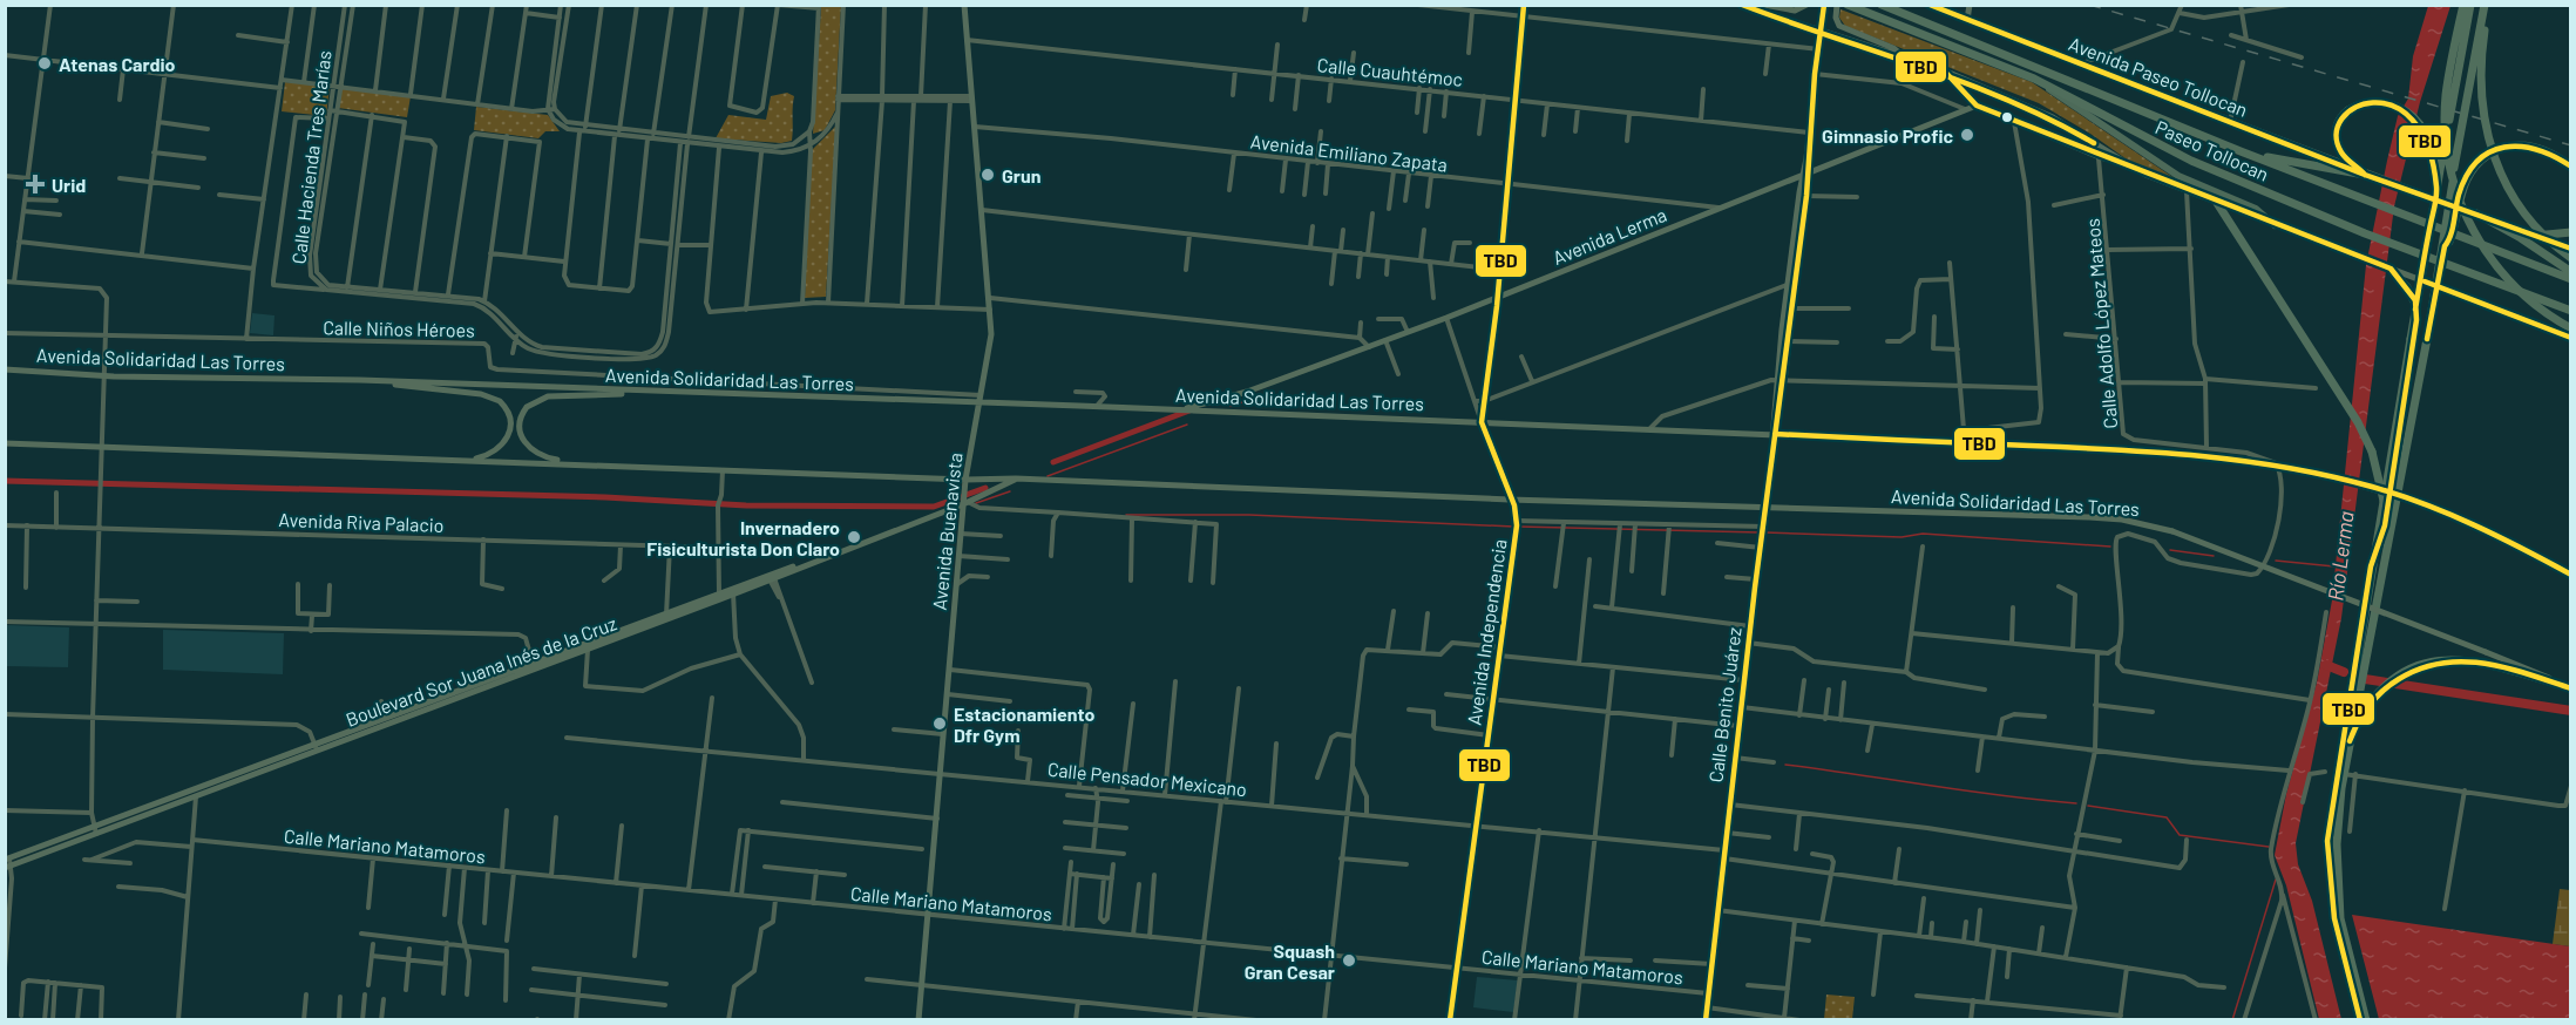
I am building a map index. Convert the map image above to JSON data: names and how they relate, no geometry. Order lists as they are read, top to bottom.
{
  "streets": {
    "highway": ["Paseo Tollocan"],
    "main road": [
      "Avenida Paseo Tollocan",
      "Avenida Lerma",
      "Avenida Solidaridad Las Torres",
      "Avenida Buenavista",
      "Avenida Independencia",
      "Boulevard Sor Juana Inés de la Cruz",
      "Calle Benito Juárez"
    ],
    "street": [
      "Calle Cuauhtémoc",
      "Avenida Emiliano Zapata",
      "Calle Hacienda Tres Marías",
      "Calle Adolfo López Mateos",
      "Calle Niños Héroes",
      "Avenida Riva Palacio",
      "Calle Pensador Mexicano",
      "Calle Mariano Matamoros"
    ]
  },
  "crossings": [
    ["Calle Cuauhtémoc", "Avenida Buenavista"],
    ["Calle Cuauhtémoc", "Avenida Independencia"],
    ["Calle Cuauhtémoc", "Calle Benito Juárez"],
    ["Avenida Emiliano Zapata", "Avenida Lerma"],
    ["Avenida Emiliano Zapata", "Avenida Buenavista"],
    ["Avenida Emiliano Zapata", "Avenida Independencia"],
    ["Avenida Lerma", "Avenida Solidaridad Las Torres"],
    ["Avenida Lerma", "Avenida Independencia"],
    ["Avenida Lerma", "Calle Benito Juárez"],
    ["Calle Niños Héroes", "Avenida Buenavista"],
    ["Avenida Solidaridad Las Torres", "Avenida Buenavista"],
    ["Avenida Solidaridad Las Torres", "Avenida Independencia"],
    ["Avenida Solidaridad Las Torres", "Calle Benito Juárez"],
    ["Avenida Buenavista", "Boulevard Sor Juana Inés de la Cruz"],
    ["Avenida Buenavista", "Calle Pensador Mexicano"],
    ["Avenida Buenavista", "Calle Mariano Matamoros"],
    ["Avenida Independencia", "Calle Pensador Mexicano"],
    ["Avenida Independencia", "Calle Mariano Matamoros"],
    ["Calle Benito Juárez", "Calle Pensador Mexicano"],
    ["Calle Benito Juárez", "Calle Mariano Matamoros"]
  ],
  "water": ["Río Lerma"],
  "places": {
    "other": [
      "Atenas Cardio",
      "Gimnasio Profic",
      "Grun",
      "Invernadero Fisiculturista Don Claro",
      "Estacionamiento Dfr Gym",
      "Squash Gran Cesar"
    ],
    "health": ["Urid"]
  },
  "lines": ["transit line TBD"]
}
